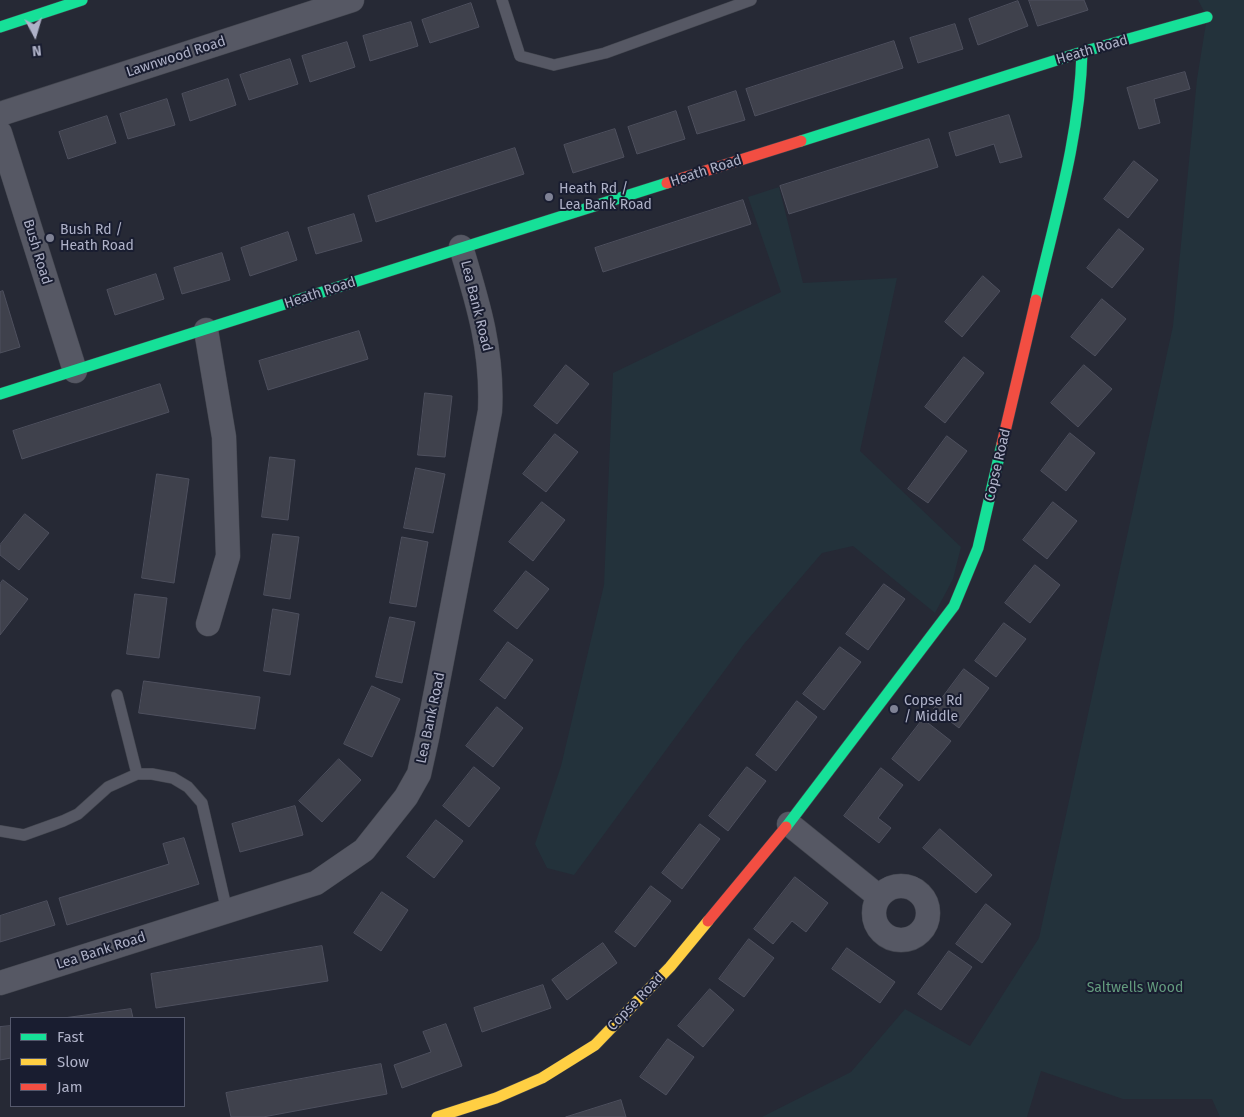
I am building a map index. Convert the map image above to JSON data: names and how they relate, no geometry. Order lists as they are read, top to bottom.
{
  "streets": {
    "street": [
      "Heath Road",
      "Lawnwood Road",
      "Bush Road",
      "Lea Bank Road",
      "Copse Road"
    ]
  },
  "crossings": [
    ["Heath Road", "Bush Road"],
    ["Heath Road", "Lea Bank Road"],
    ["Heath Road", "Copse Road"]
  ],
  "parks": ["Saltwells Wood"],
  "places": ["Heath Rd / Lea Bank Road", "Bush Rd / Heath Road", "Copse Rd / Middle"],
  "legend": ["Fast", "Slow", "Jam"],
  "north": "bottom"
}
